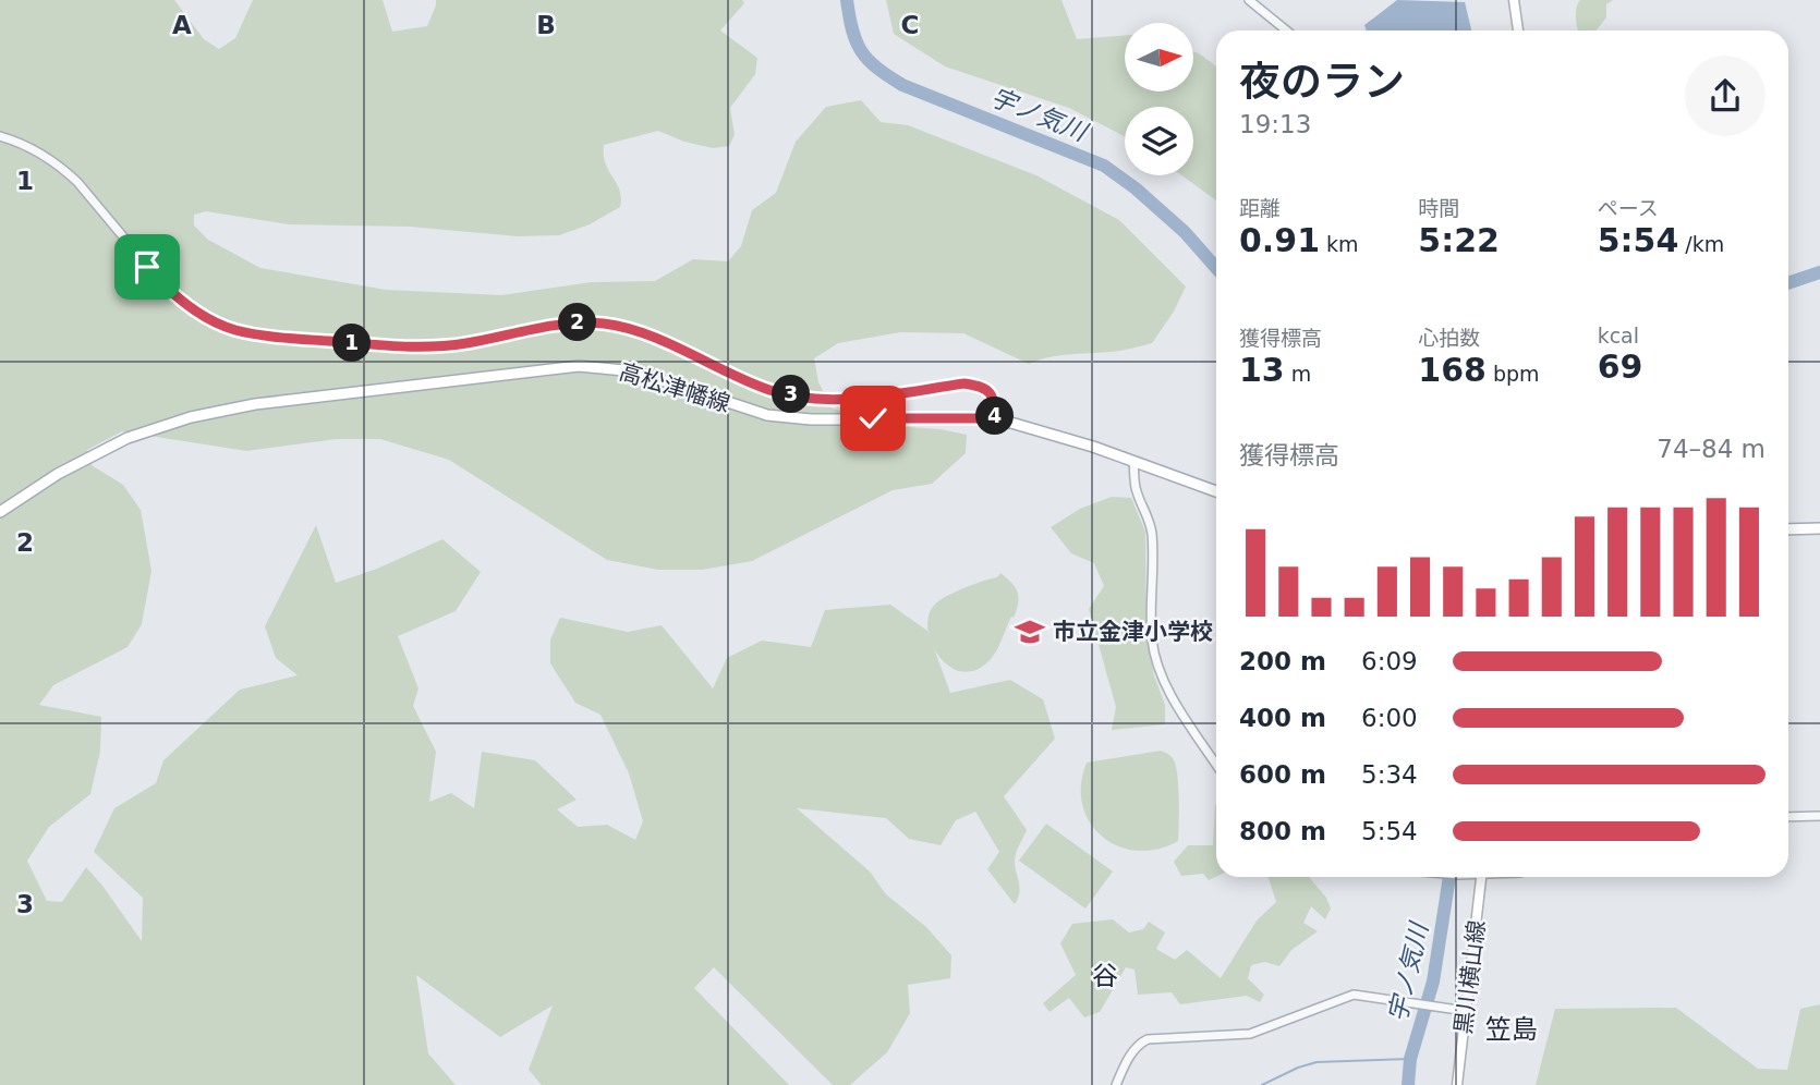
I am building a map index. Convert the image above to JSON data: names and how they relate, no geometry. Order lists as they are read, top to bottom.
{
  "streets": {
    "main road": ["高松津幡線", "黒川横山線"]
  },
  "districts": ["谷", "笠島"],
  "water": ["宇ノ気川"],
  "places": {
    "school or university": ["市立金津小学校"]
  },
  "north": "right",
  "page": {
    "heading": ["夜のラン", "19:13"],
    "stats": [
      ["距離", "0.91 km"],
      ["時間", "5:22"],
      ["ペース", "5:54 /km"],
      ["獲得標高", "13 m"],
      ["心拍数", "168 bpm"],
      ["kcal", "69"]
    ],
    "pins": [
      "2",
      "1",
      "3",
      "4"
    ],
    "chart": ["獲得標高", "74–84 m"],
    "list": [
      {
        "name": "200 m",
        "note": "6:09"
      },
      {
        "name": "400 m",
        "note": "6:00"
      },
      {
        "name": "600 m",
        "note": "5:34"
      },
      {
        "name": "800 m",
        "note": "5:54"
      }
    ]
  },
  "grid": {
    "columns": ["A", "B", "C"],
    "rows": ["1", "2", "3"]
  }
}
